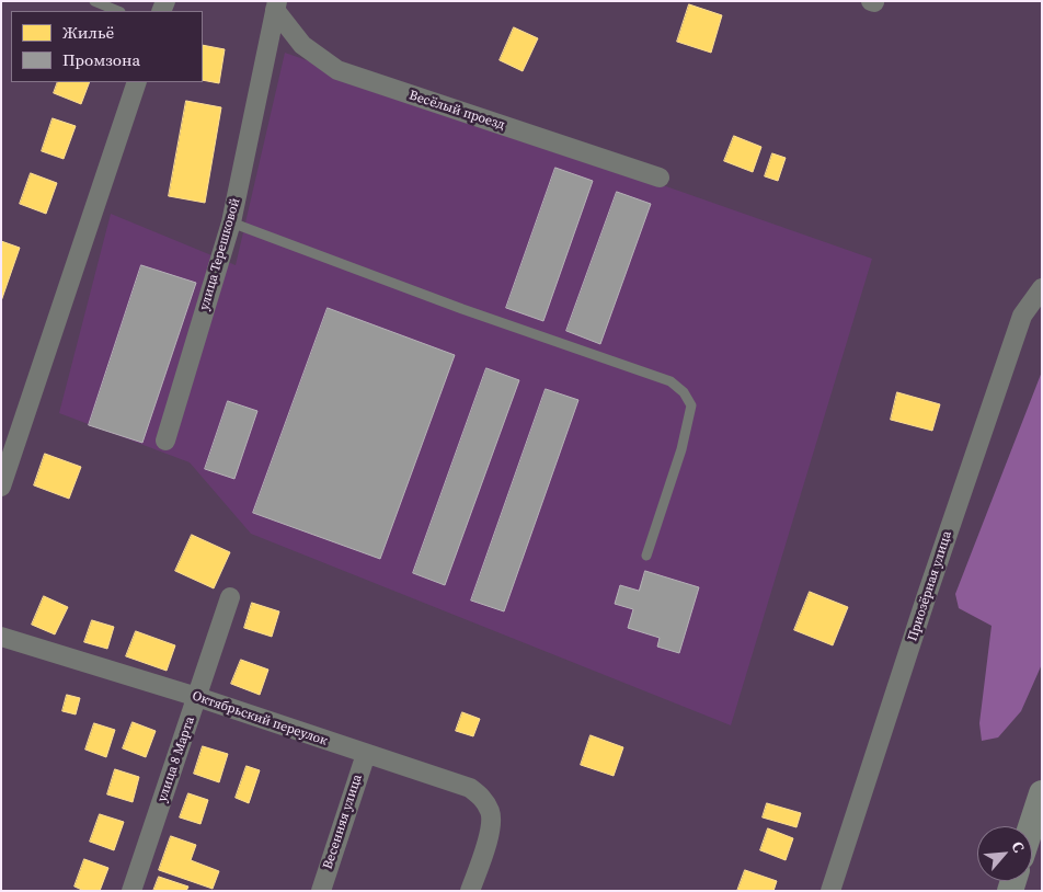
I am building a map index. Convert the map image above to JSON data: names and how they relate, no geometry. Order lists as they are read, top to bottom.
{
  "streets": {
    "street": [
      "Весёлый проезд",
      "улица Терешковой",
      "Приозёрная улица",
      "Октябрьский переулок",
      "улица 8 Марта",
      "Весенняя улица"
    ]
  },
  "crossings": [
    ["Весёлый проезд", "улица Терешковой"],
    ["Октябрьский переулок", "улица 8 Марта"],
    ["Октябрьский переулок", "Весенняя улица"]
  ],
  "legend": ["Жильё", "Промзона"],
  "north": "top right"
}
